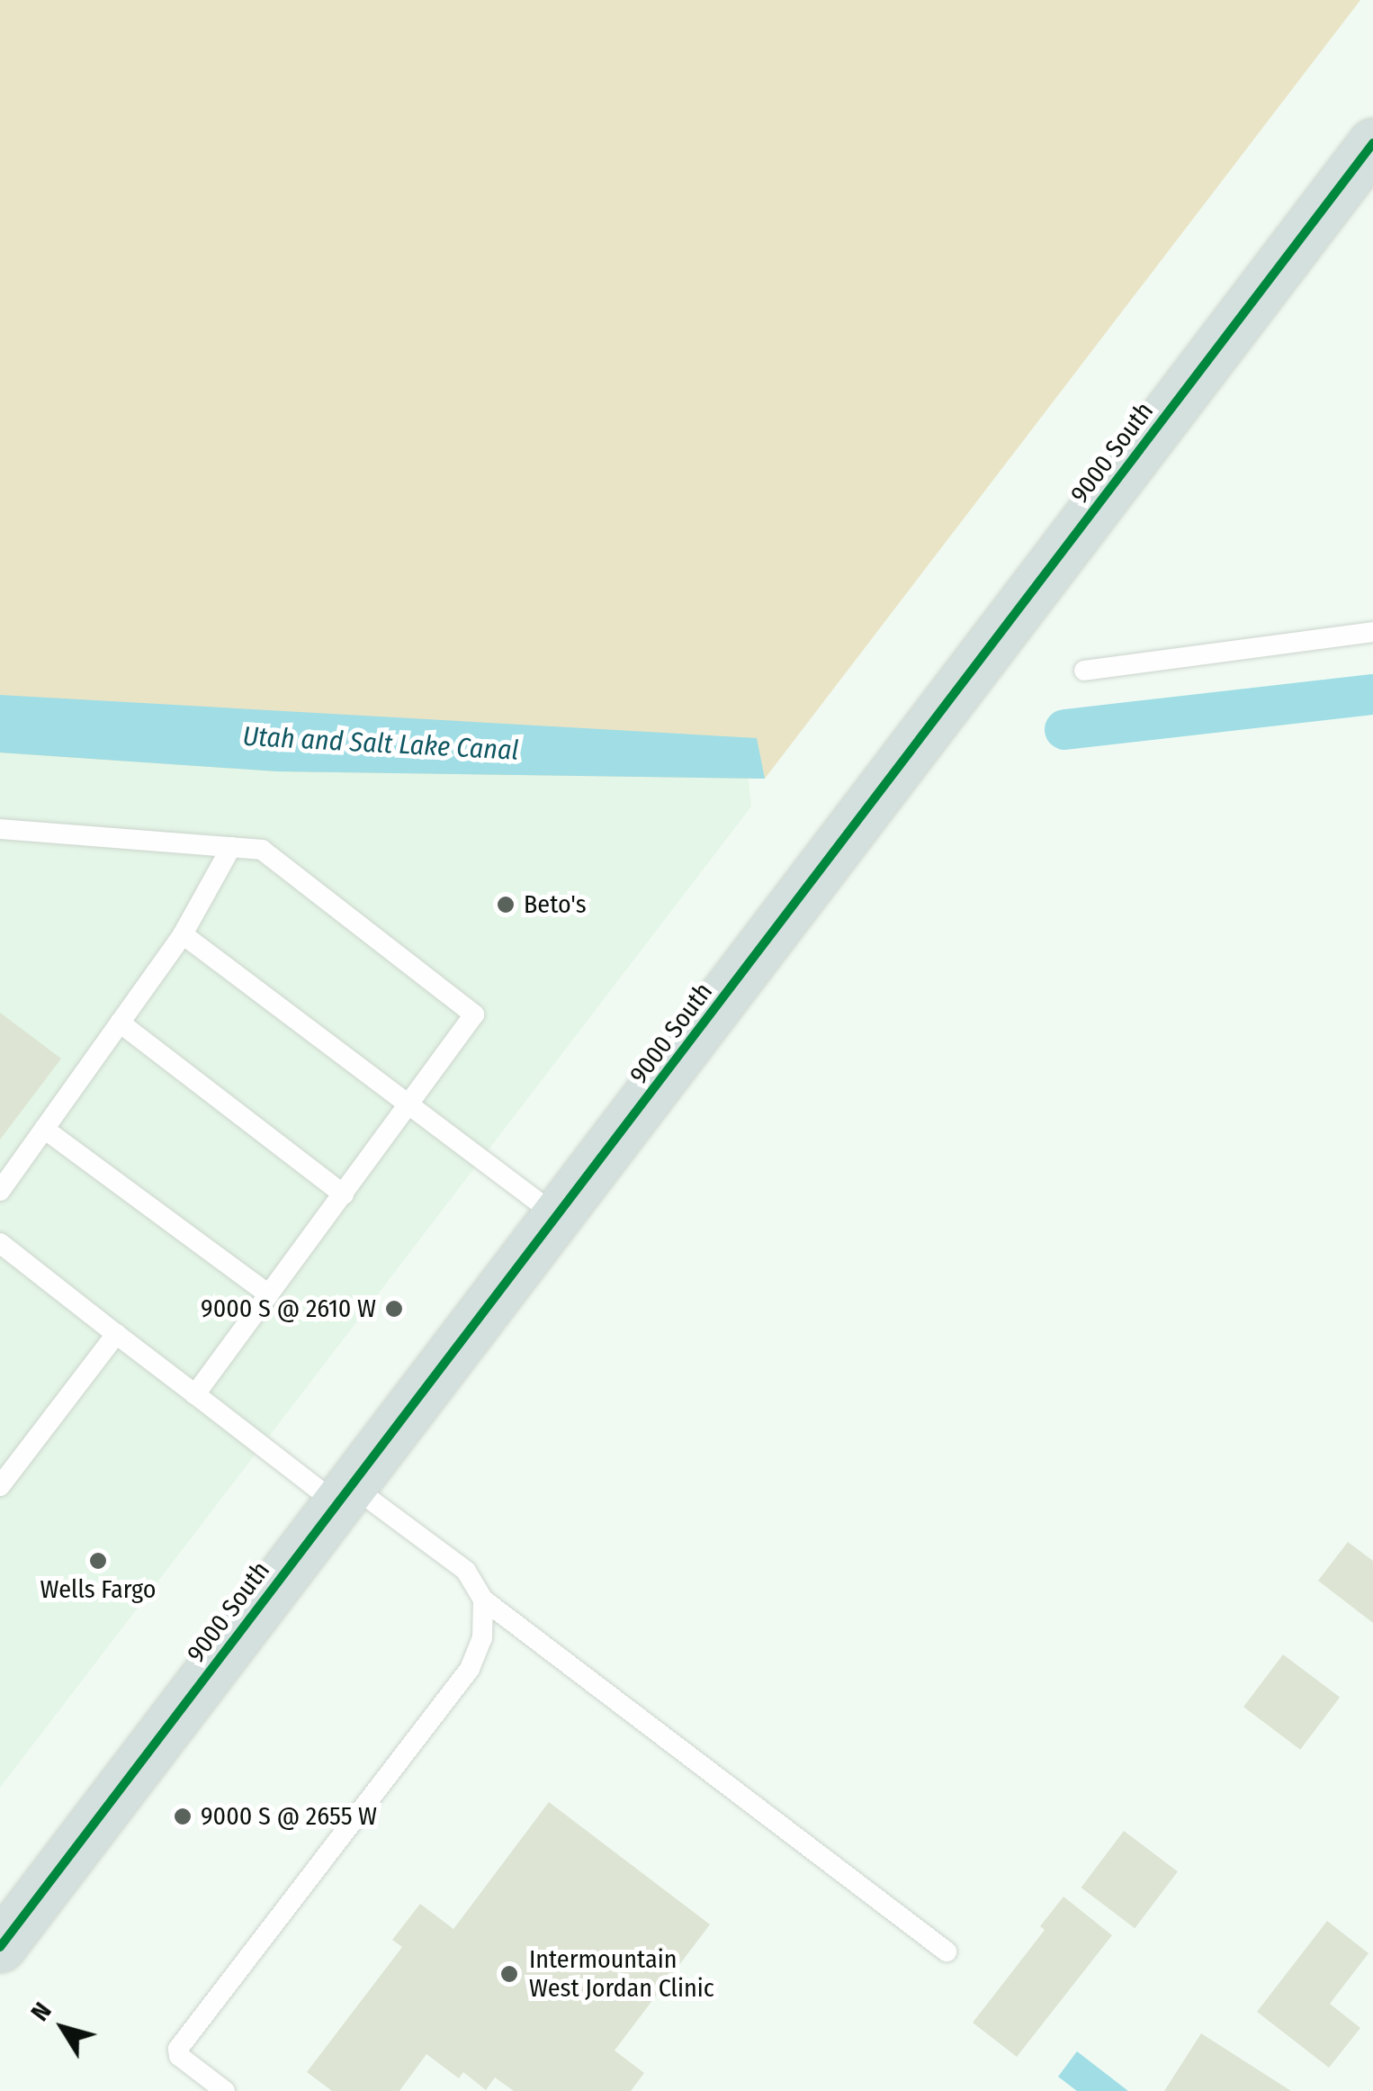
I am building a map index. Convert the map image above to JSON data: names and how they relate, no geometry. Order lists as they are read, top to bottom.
{
  "streets": {
    "main road": ["9000 South"]
  },
  "water": ["Utah and Salt Lake Canal"],
  "places": [
    "Beto's",
    "9000 S @ 2610 W",
    "Wells Fargo",
    "9000 S @ 2655 W",
    "Intermountain West Jordan Clinic"
  ],
  "north": "top left"
}
